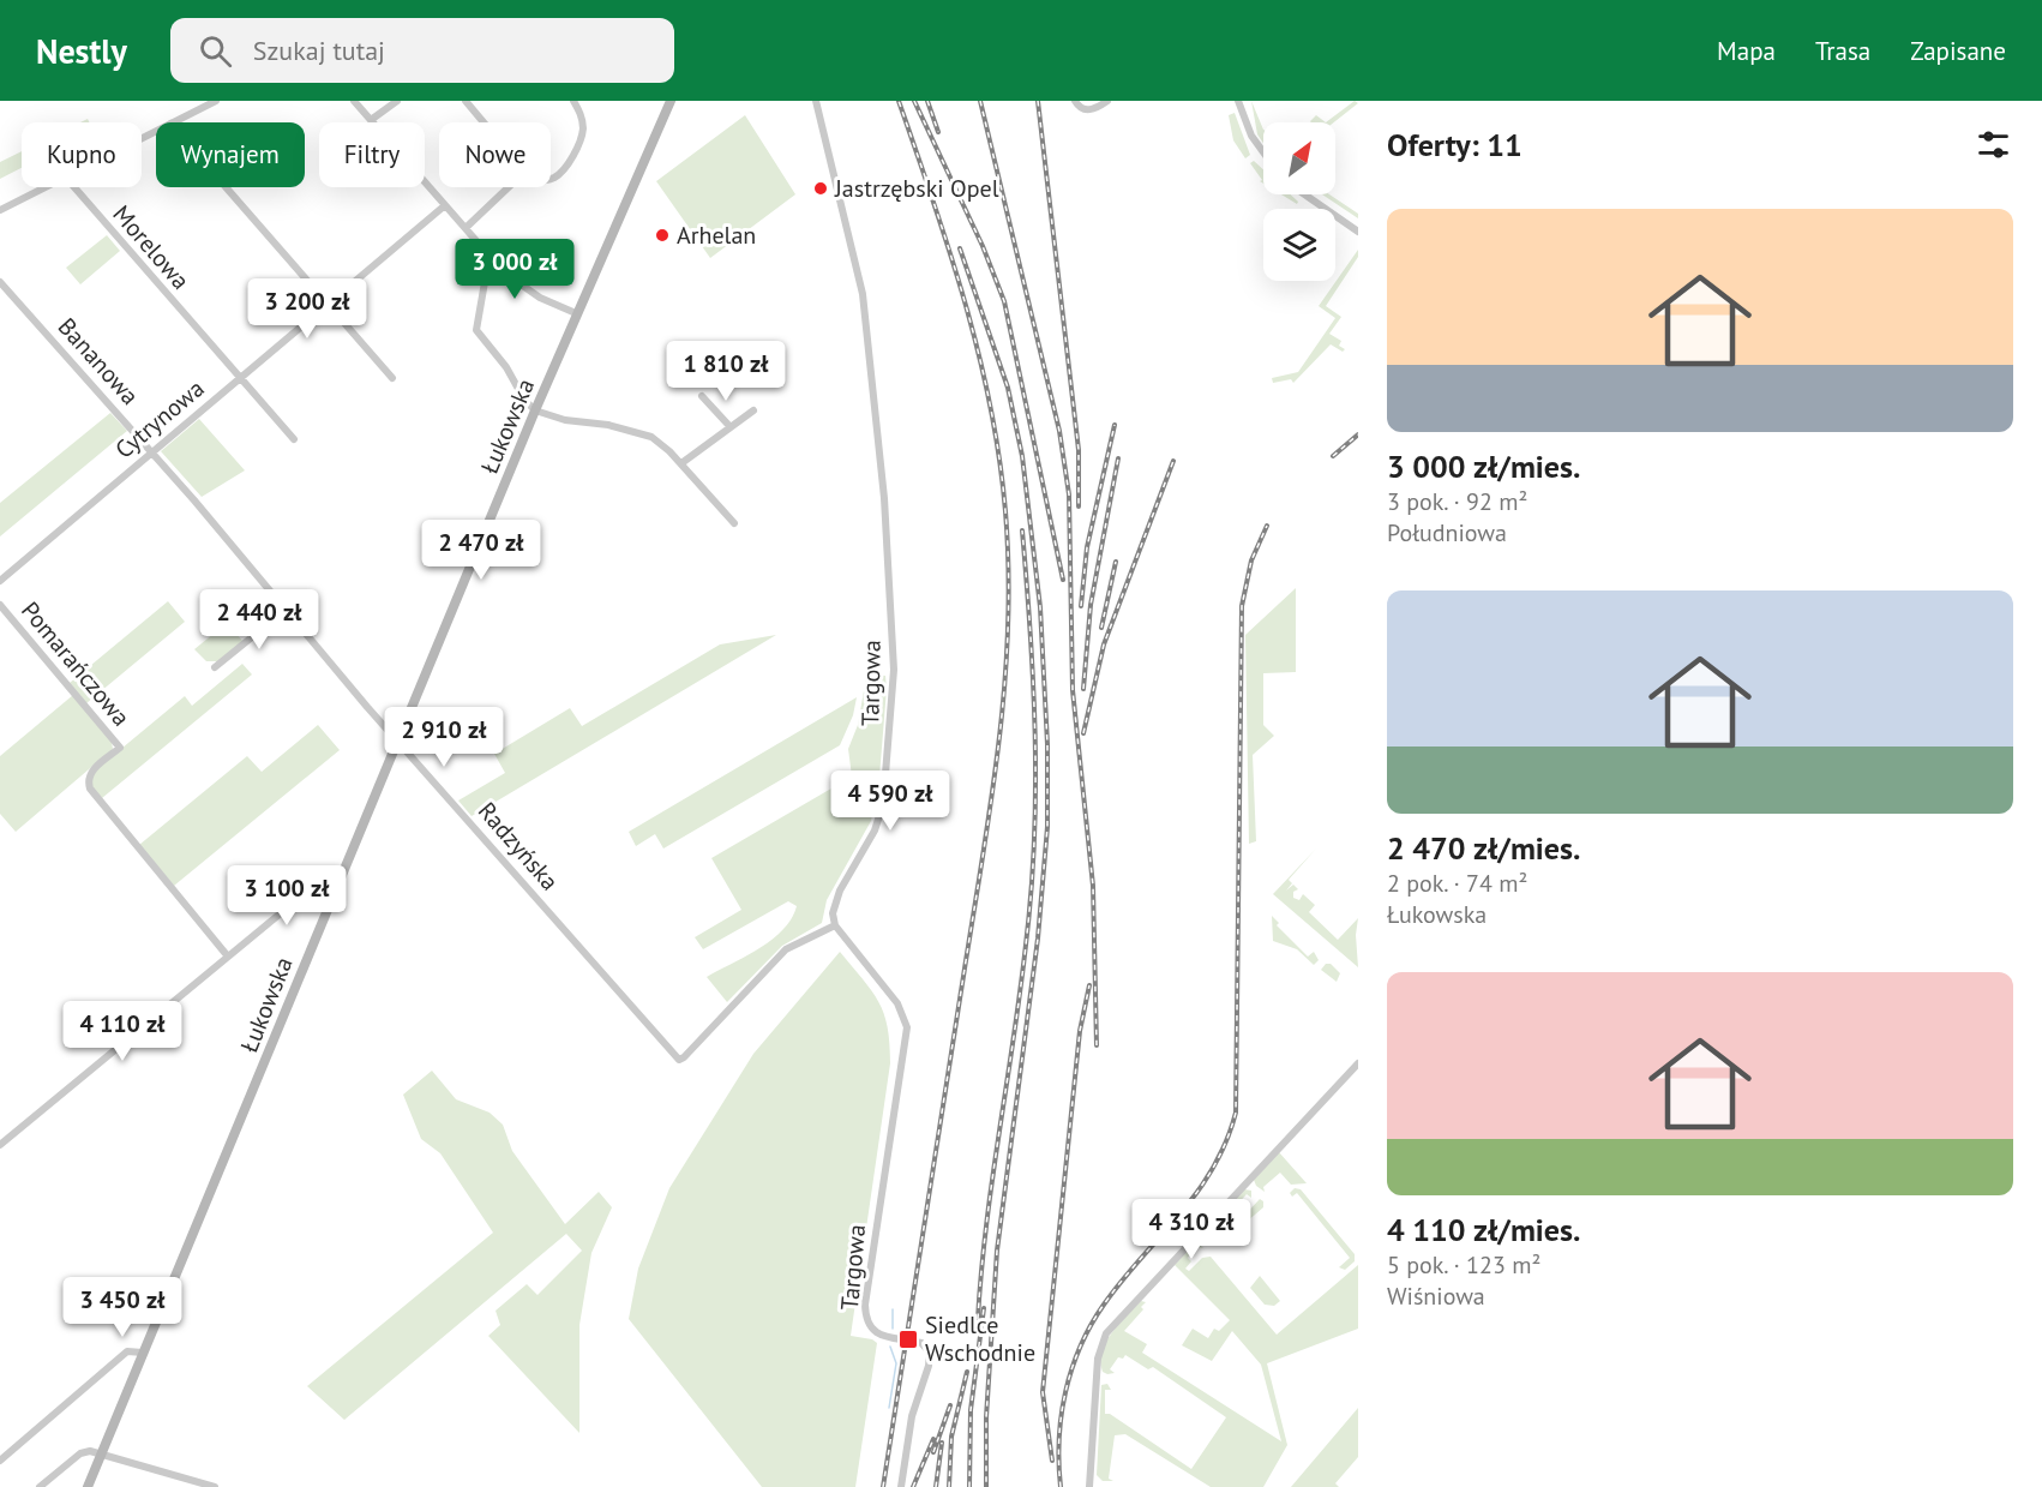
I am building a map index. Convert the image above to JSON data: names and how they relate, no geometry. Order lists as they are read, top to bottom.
{
  "streets": {
    "main road": ["Łukowska"],
    "street": [
      "Morelowa",
      "Bananowa",
      "Cytrynowa",
      "Pomarańczowa",
      "Targowa",
      "Radzyńska"
    ]
  },
  "crossings": [
    ["Morelowa", "Cytrynowa"],
    ["Bananowa", "Cytrynowa"],
    ["Bananowa", "Radzyńska"],
    ["Łukowska", "Radzyńska"],
    ["Targowa", "Radzyńska"]
  ],
  "places": {
    "other": ["Jastrzębski Opel", "Arhelan"],
    "transit": ["Siedlce Wschodnie"]
  },
  "north": "top right",
  "page": {
    "header": "Nestly",
    "search": "Szukaj tutaj",
    "nav": ["Mapa", "Trasa", "Zapisane"],
    "heading": "Oferty: 11",
    "chip": [
      "Kupno",
      "Wynajem",
      "Filtry",
      "Nowe"
    ],
    "list": [
      {
        "name": "3 000 zł/mies.",
        "note": "3 pok. · 92 m² · Południowa"
      },
      {
        "name": "2 470 zł/mies.",
        "note": "2 pok. · 74 m² · Łukowska"
      },
      {
        "name": "4 110 zł/mies.",
        "note": "5 pok. · 123 m² · Wiśniowa"
      }
    ],
    "price": [
      "3 000 zł",
      "3 200 zł",
      "1 810 zł",
      "2 470 zł",
      "2 440 zł",
      "2 910 zł",
      "4 590 zł",
      "3 100 zł",
      "4 110 zł",
      "4 310 zł",
      "3 450 zł"
    ]
  }
}
